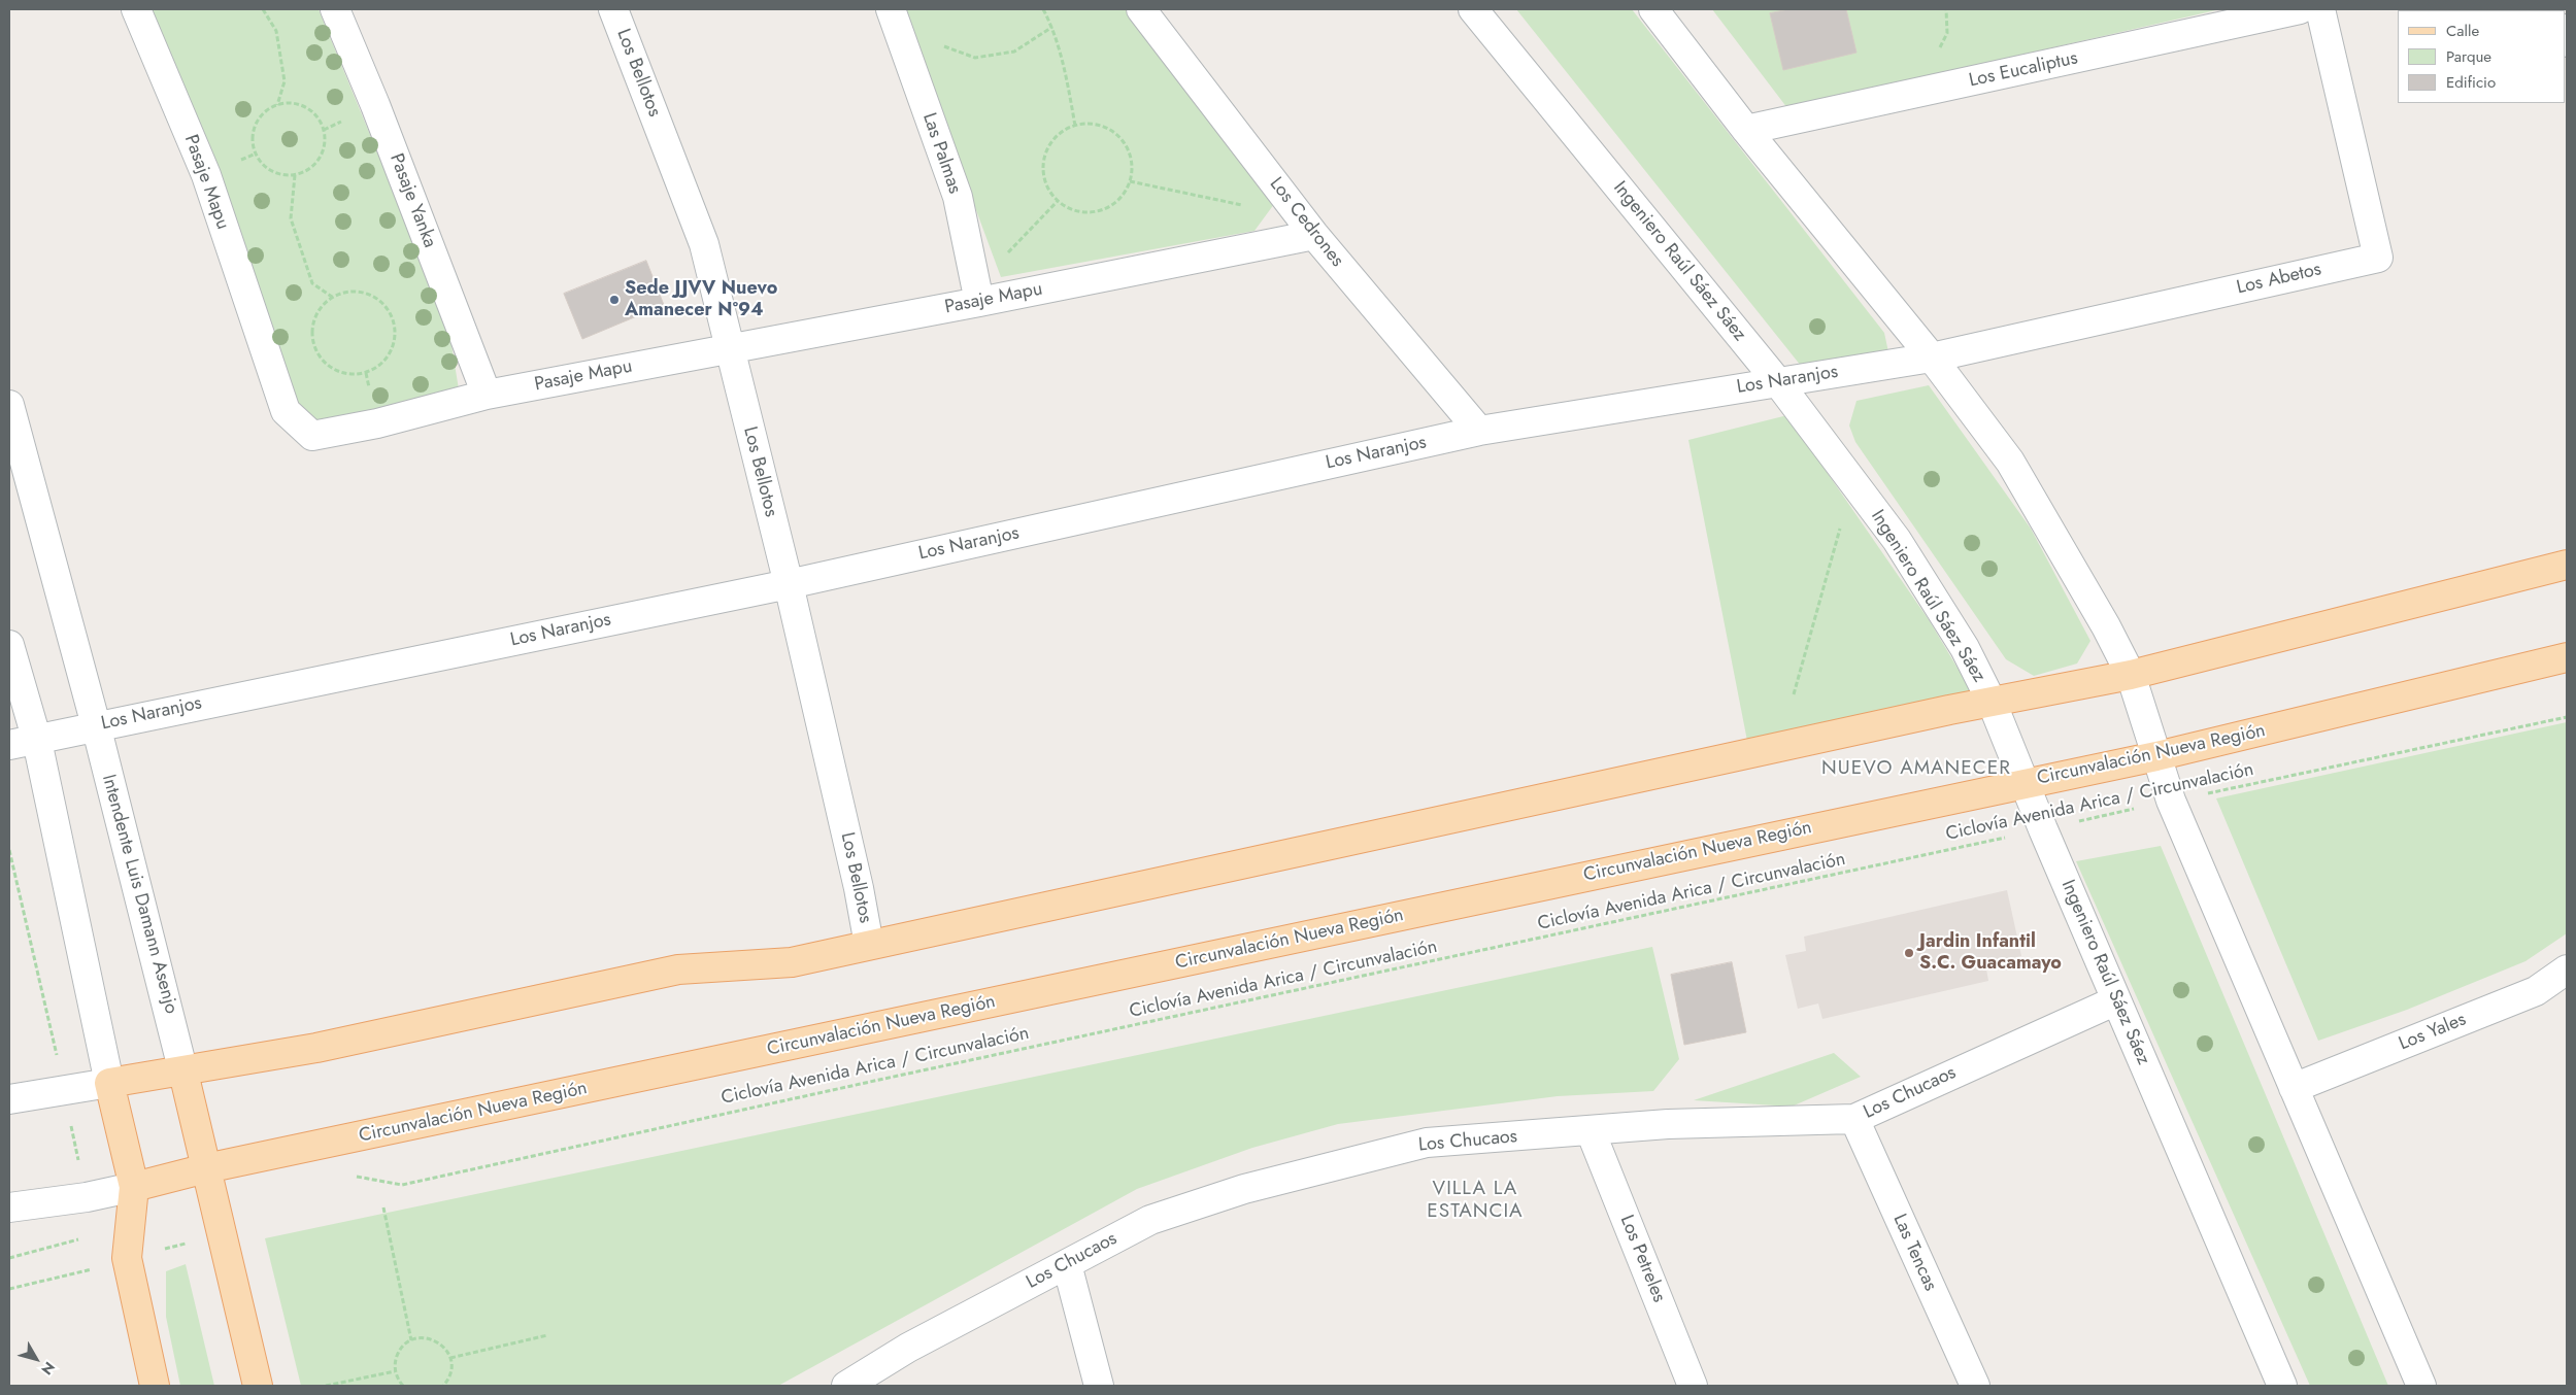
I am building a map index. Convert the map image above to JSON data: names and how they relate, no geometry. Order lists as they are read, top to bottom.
{
  "streets": {
    "main road": ["Circunvalación Nueva Región", "Intendente Luis Damann Asenjo"],
    "street": [
      "Los Eucaliptus",
      "Los Bellotos",
      "Las Palmas",
      "Pasaje Mapu",
      "Pasaje Yanka",
      "Los Cedrones",
      "Ingeniero Raúl Sáez Sáez",
      "Los Abetos",
      "Los Naranjos",
      "Los Yales",
      "Los Chucaos",
      "Las Tencas",
      "Los Petreles"
    ],
    "path": ["Ciclovía Avenida Arica / Circunvalación"]
  },
  "crossings": [
    ["Los Bellotos", "Pasaje Mapu"],
    ["Los Bellotos", "Los Naranjos"],
    ["Las Palmas", "Pasaje Mapu"],
    ["Pasaje Mapu", "Pasaje Yanka"],
    ["Pasaje Mapu", "Los Cedrones"],
    ["Los Cedrones", "Los Naranjos"],
    ["Ingeniero Raúl Sáez Sáez", "Los Naranjos"],
    ["Ingeniero Raúl Sáez Sáez", "Circunvalación Nueva Región"],
    ["Ingeniero Raúl Sáez Sáez", "Ciclovía Avenida Arica / Circunvalación"],
    ["Ingeniero Raúl Sáez Sáez", "Los Chucaos"],
    ["Los Abetos", "Los Naranjos"],
    ["Los Naranjos", "Intendente Luis Damann Asenjo"],
    ["Circunvalación Nueva Región", "Intendente Luis Damann Asenjo"],
    ["Los Chucaos", "Las Tencas"],
    ["Los Chucaos", "Los Petreles"]
  ],
  "districts": ["NUEVO AMANECER", "VILLA LA ESTANCIA"],
  "places": ["Sede JJVV Nuevo Amanecer N°94", "Jardin Infantil S.C. Guacamayo"],
  "legend": ["Calle", "Parque", "Edificio"],
  "north": "bottom right"
}
